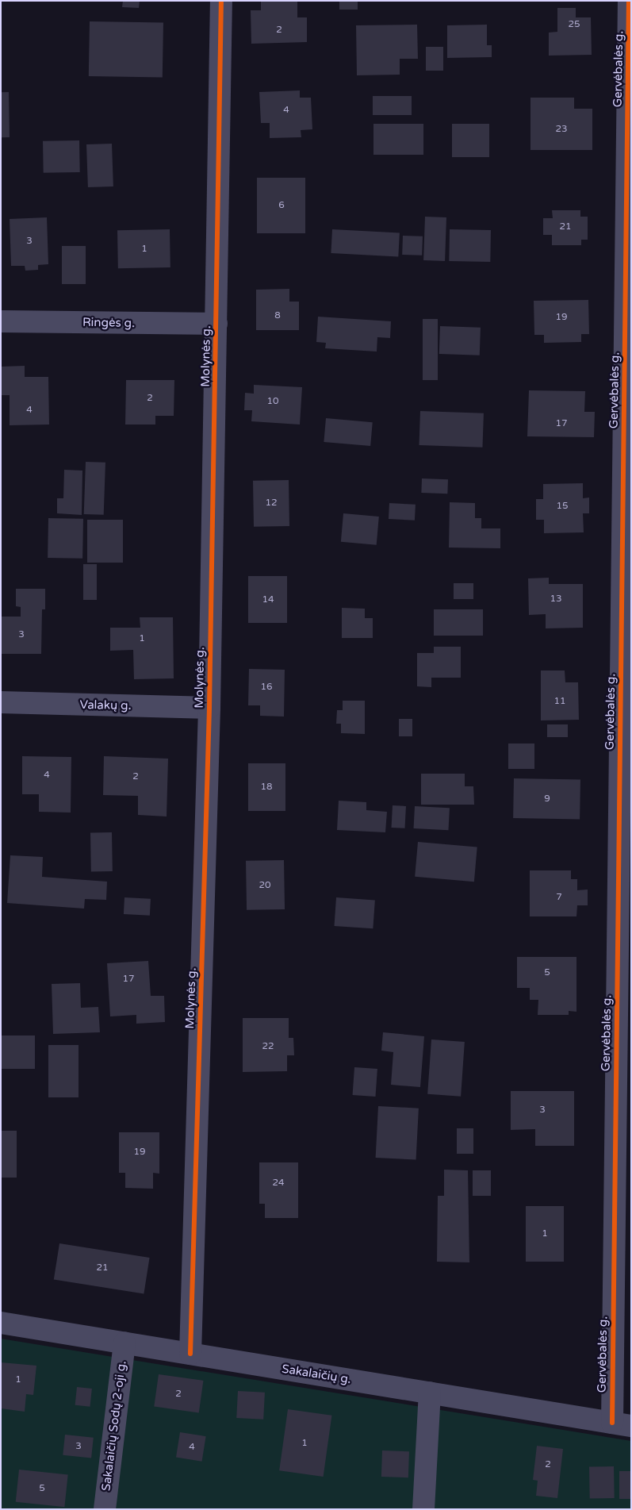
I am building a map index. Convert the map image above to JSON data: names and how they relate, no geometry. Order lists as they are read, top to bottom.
{
  "streets": {
    "street": [
      "Gervėbalės g.",
      "Ringės g.",
      "Molynės g.",
      "Valakų g.",
      "Sakalaičių g.",
      "Sakalaičių Sodų 2-oji g."
    ]
  },
  "crossings": [
    ["Gervėbalės g.", "Sakalaičių g."],
    ["Ringės g.", "Molynės g."],
    ["Molynės g.", "Valakų g."],
    ["Molynės g.", "Sakalaičių g."],
    ["Sakalaičių g.", "Sakalaičių Sodų 2-oji g."]
  ],
  "house_numbers": [
    "25",
    "2",
    "4",
    "23",
    "6",
    "21",
    "3",
    "1",
    "8",
    "19",
    "2",
    "10",
    "4",
    "17",
    "12",
    "15",
    "13",
    "14",
    "3",
    "1",
    "16",
    "11",
    "4",
    "2",
    "18",
    "9",
    "20",
    "7",
    "5",
    "17",
    "22",
    "3",
    "19",
    "24",
    "1",
    "21",
    "1",
    "2",
    "1",
    "3",
    "4",
    "2",
    "5"
  ]
}
